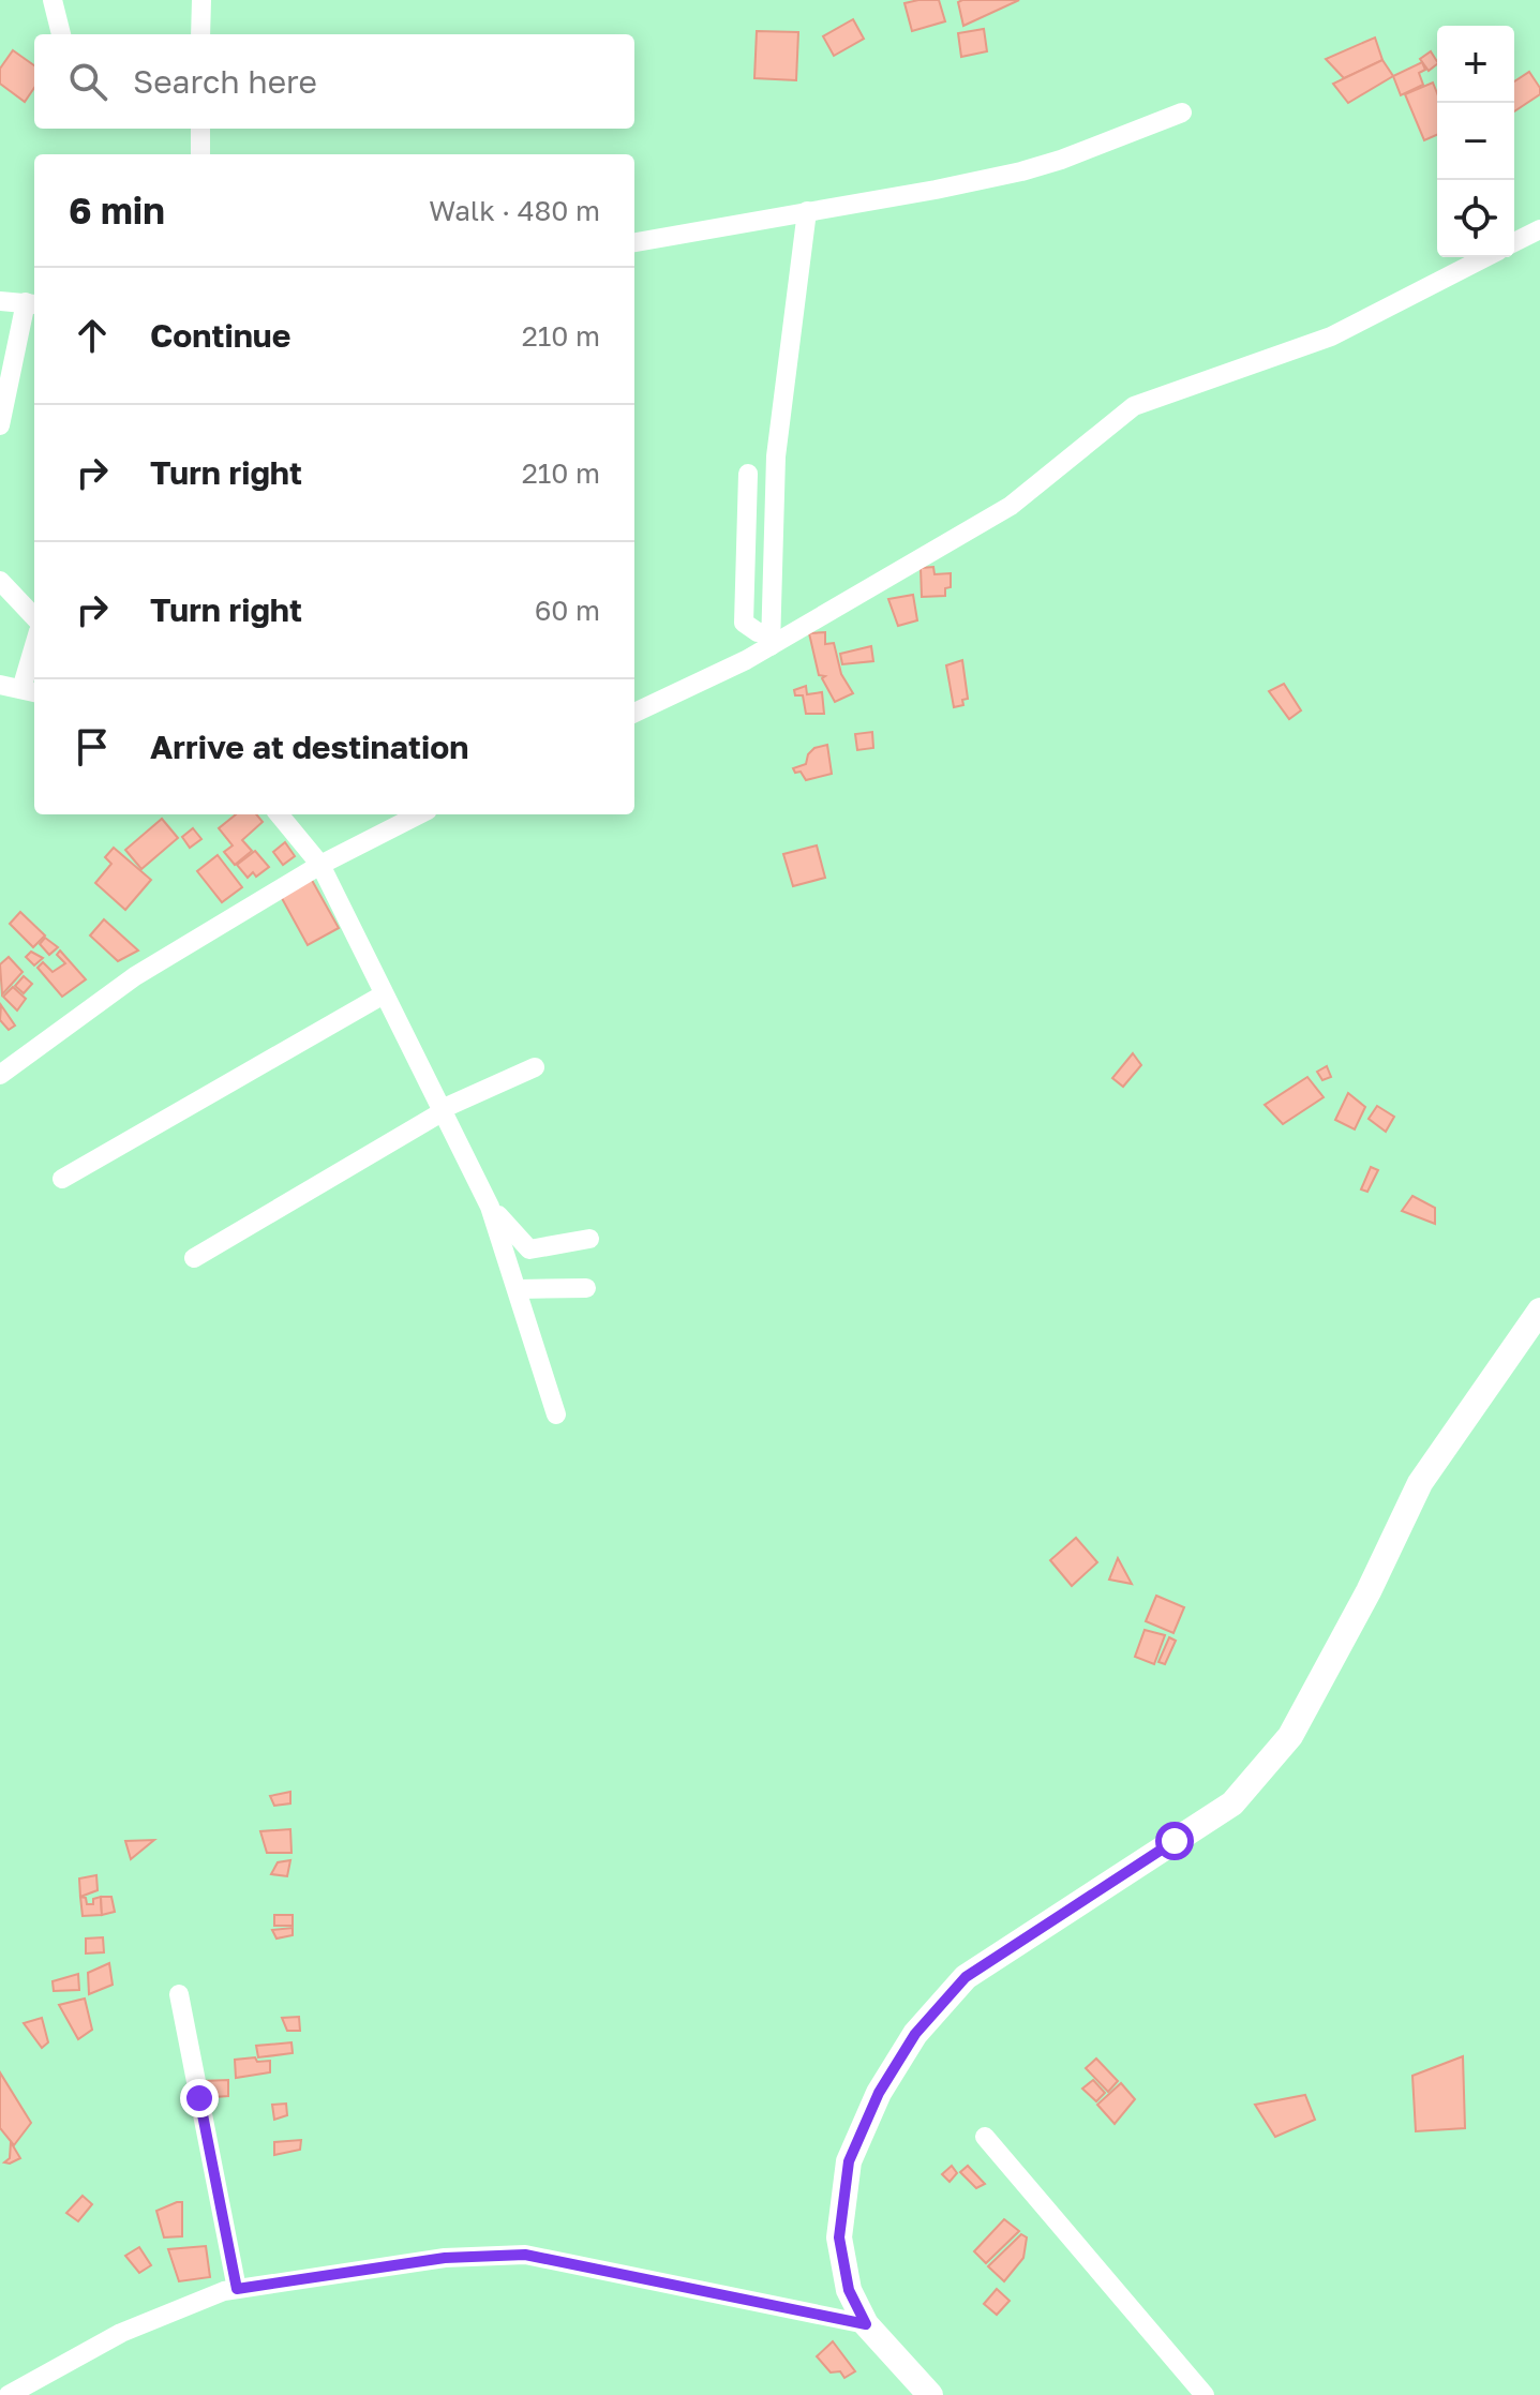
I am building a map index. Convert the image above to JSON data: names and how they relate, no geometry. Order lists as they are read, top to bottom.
{
  "page": {
    "map_buttons": ["+", "−"],
    "search": "Search here",
    "heading": ["6 min", "Walk · 480 m"],
    "list": [
      ["Continue", "210 m"],
      ["Turn right", "210 m"],
      ["Turn right", "60 m"],
      "Arrive at destination"
    ]
  }
}
